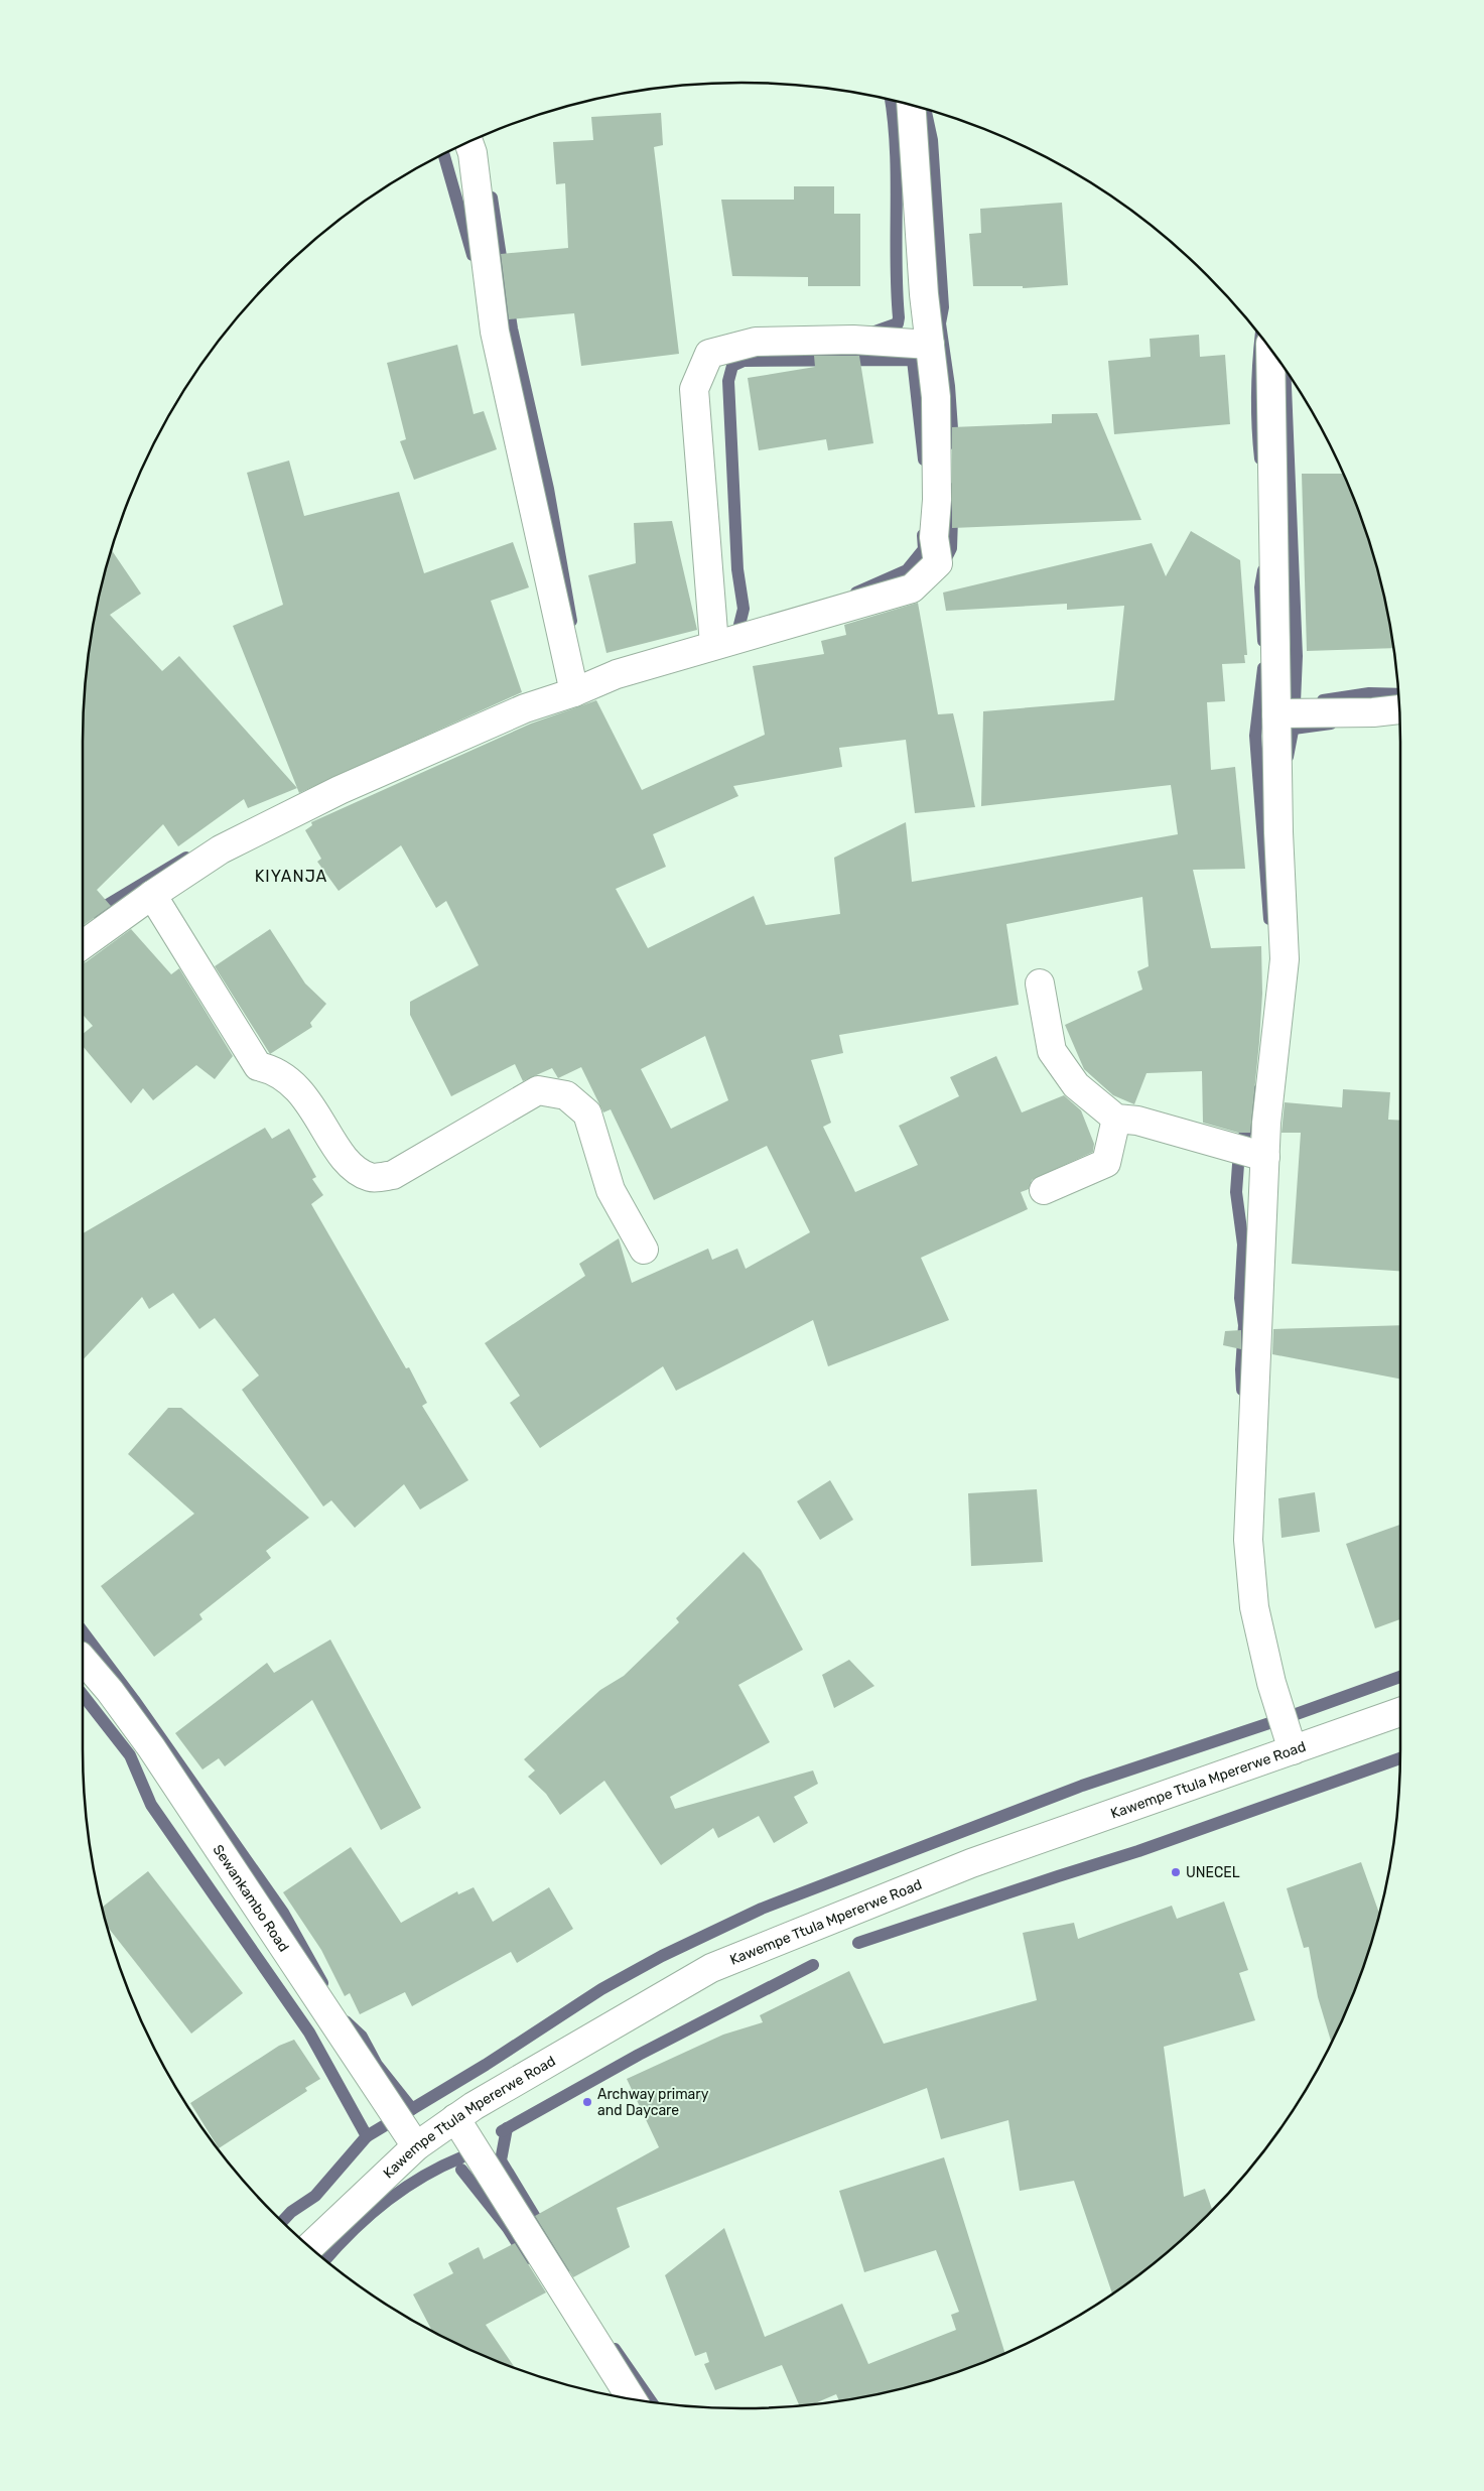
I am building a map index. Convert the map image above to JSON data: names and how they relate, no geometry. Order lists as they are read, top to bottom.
{
  "streets": {
    "street": ["Kawempe Ttula Mpererwe Road", "Sewankambo Road"]
  },
  "crossings": [
    ["Kawempe Ttula Mpererwe Road", "Sewankambo Road"]
  ],
  "districts": ["KIYANJA"],
  "places": ["UNECEL", "Archway primary and Daycare"]
}
